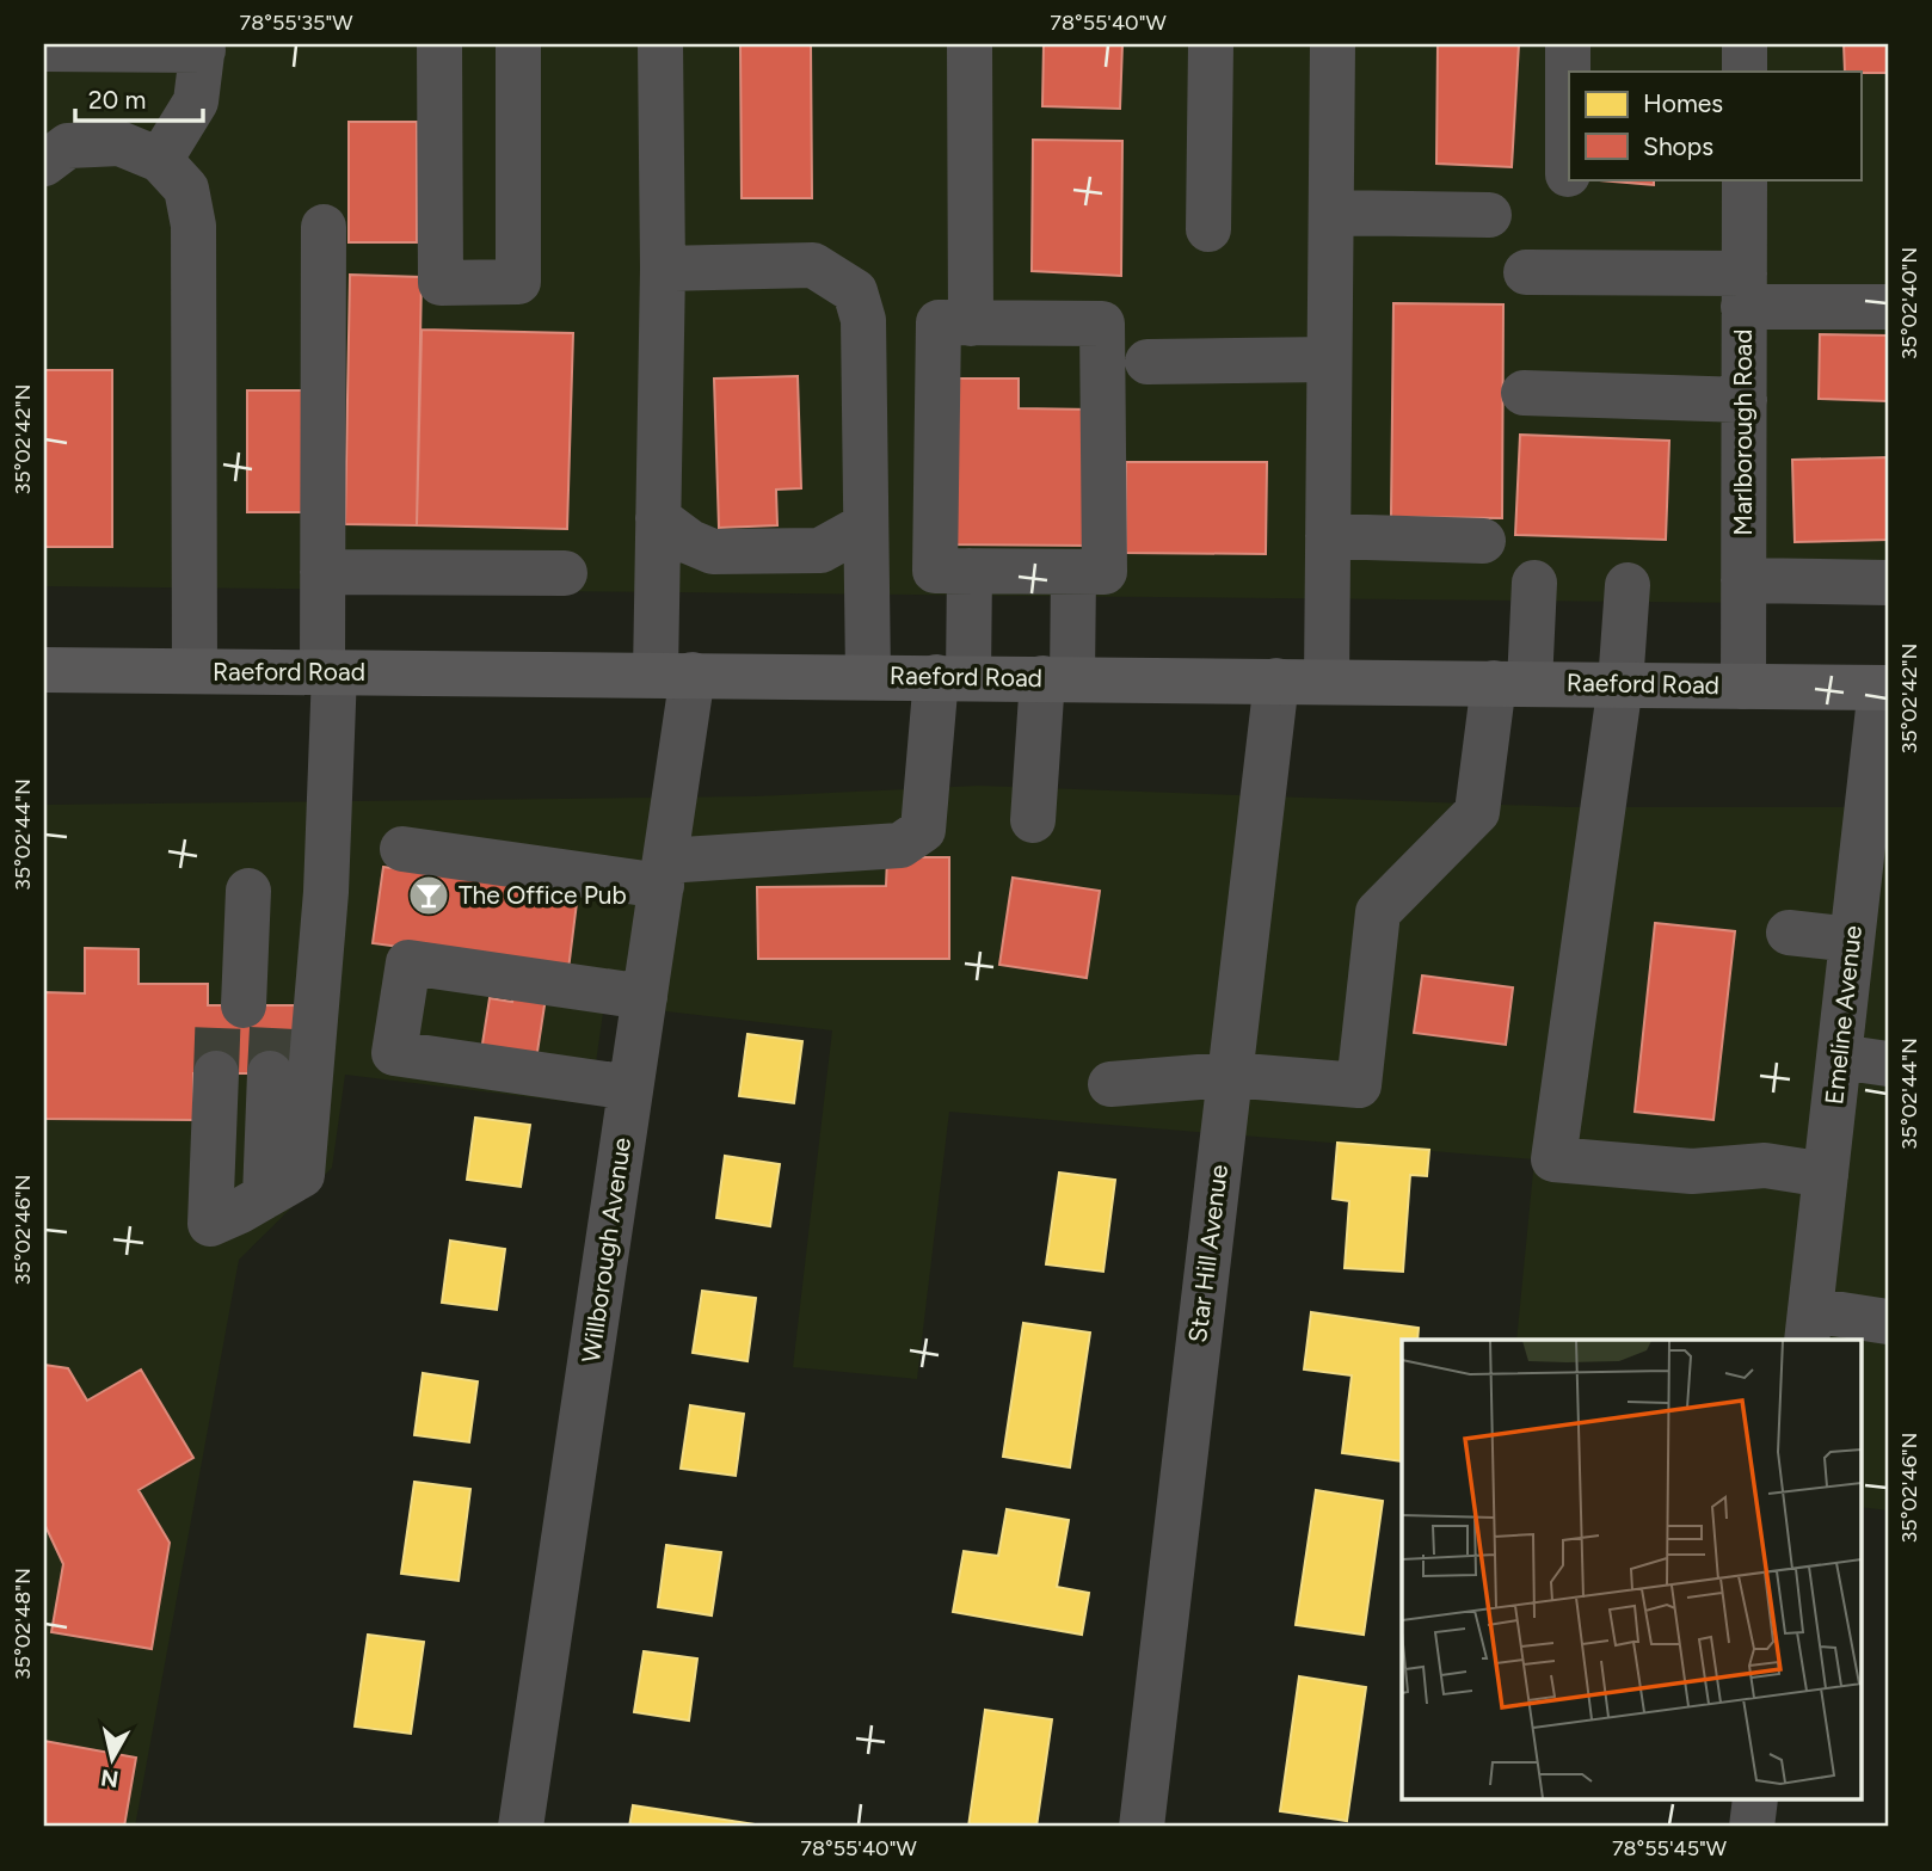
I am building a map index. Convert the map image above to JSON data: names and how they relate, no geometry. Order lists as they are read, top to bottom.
{
  "streets": {
    "main road": ["Raeford Road"],
    "street": [
      "Marlborough Road",
      "Emeline Avenue",
      "Willborough Avenue",
      "Star Hill Avenue"
    ]
  },
  "crossings": [
    ["Marlborough Road", "Raeford Road"],
    ["Raeford Road", "Emeline Avenue"],
    ["Raeford Road", "Willborough Avenue"],
    ["Raeford Road", "Star Hill Avenue"]
  ],
  "places": {
    "bar": ["The Office Pub"]
  },
  "legend": ["Homes", "Shops"],
  "scale_bar": "20 m",
  "north": "bottom",
  "coordinates": [
    "78°55'35\"W",
    "78°55'40\"W",
    "35°02'40\"N",
    "35°02'42\"N",
    "35°02'44\"N",
    "35°02'46\"N",
    "35°02'48\"N",
    "78°55'45\"W"
  ]
}
